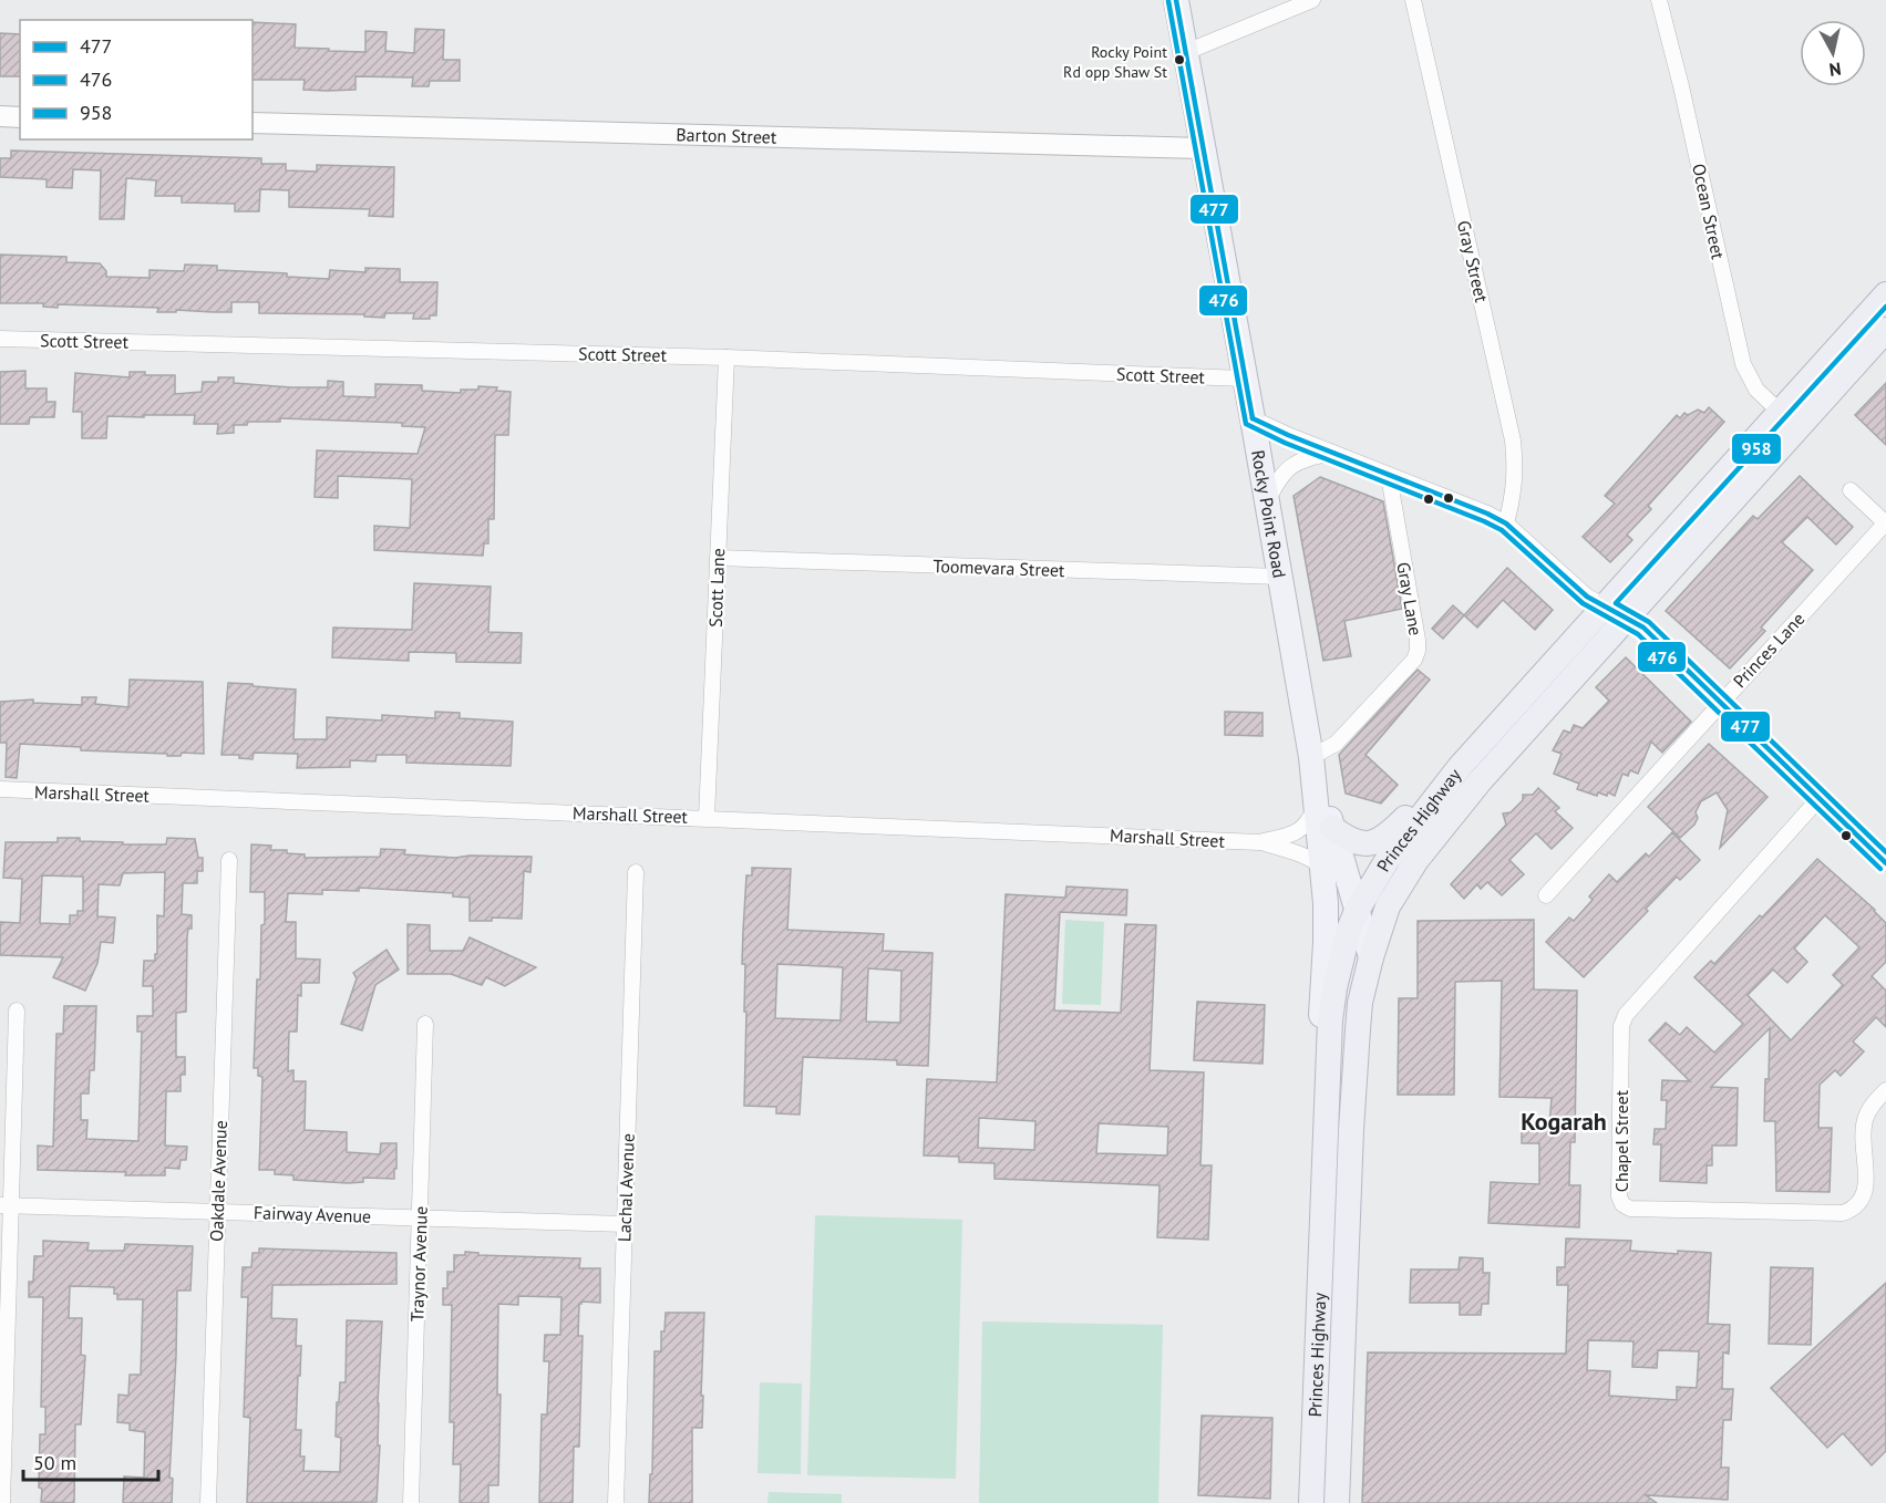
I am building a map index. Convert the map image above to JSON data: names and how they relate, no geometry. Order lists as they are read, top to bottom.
{
  "streets": {
    "highway": ["Princes Highway"],
    "main road": ["Rocky Point Road"],
    "street": [
      "Barton Street",
      "Ocean Street",
      "Gray Street",
      "Scott Street",
      "Toomevara Street",
      "Scott Lane",
      "Gray Lane",
      "Princes Lane",
      "Marshall Street",
      "Chapel Street",
      "Oakdale Avenue",
      "Lachal Avenue",
      "Fairway Avenue",
      "Traynor Avenue"
    ]
  },
  "crossings": [
    ["Barton Street", "Rocky Point Road"],
    ["Ocean Street", "Princes Highway"],
    ["Scott Street", "Rocky Point Road"],
    ["Scott Street", "Scott Lane"],
    ["Rocky Point Road", "Toomevara Street"],
    ["Rocky Point Road", "Gray Lane"],
    ["Rocky Point Road", "Marshall Street"],
    ["Rocky Point Road", "Princes Highway"],
    ["Toomevara Street", "Scott Lane"],
    ["Scott Lane", "Marshall Street"],
    ["Oakdale Avenue", "Fairway Avenue"],
    ["Lachal Avenue", "Fairway Avenue"],
    ["Fairway Avenue", "Traynor Avenue"]
  ],
  "districts": ["Kogarah"],
  "places": ["Rocky Point Rd opp Shaw St"],
  "lines": ["transit line 477", "transit line 476", "transit line 958"],
  "legend": ["477", "476", "958"],
  "scale_bar": "50 m",
  "north": "bottom"
}
